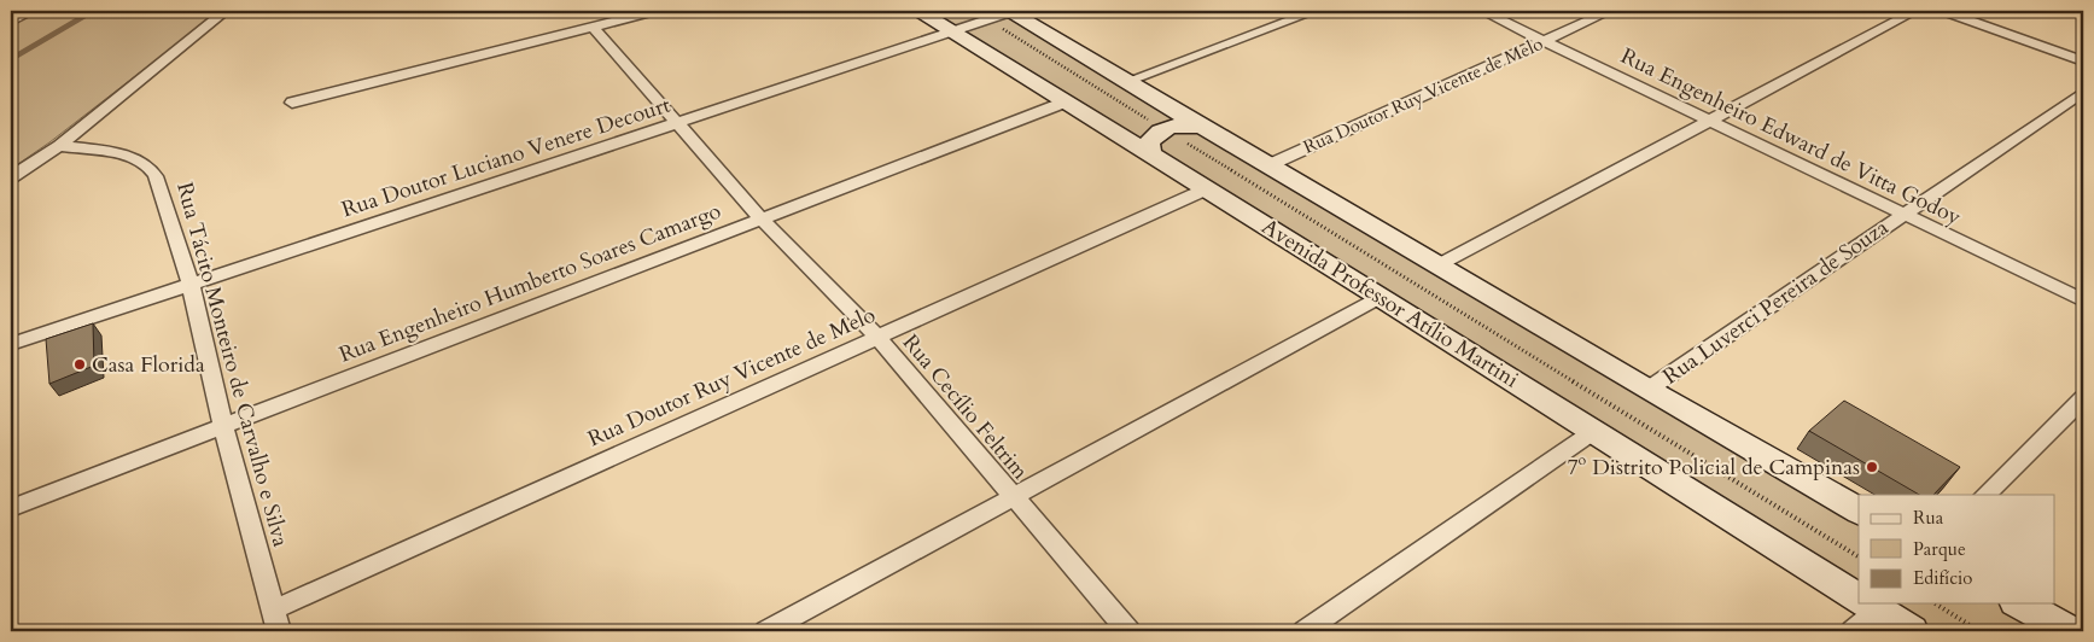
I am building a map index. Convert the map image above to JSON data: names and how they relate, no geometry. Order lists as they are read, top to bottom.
{
  "streets": {
    "main road": ["Avenida Professor Atílio Martini"],
    "street": [
      "Rua Doutor Ruy Vicente de Melo",
      "Rua Engenheiro Edward de Vitta Godoy",
      "Rua Doutor Luciano Venere Decourt",
      "Rua Engenheiro Humberto Soares Camargo",
      "Rua Luverci Pereira de Souza",
      "Rua Tácito Monteiro de Carvalho e Silva",
      "Rua Cecílio Feltrim"
    ]
  },
  "crossings": [
    ["Rua Doutor Ruy Vicente de Melo", "Rua Engenheiro Edward de Vitta Godoy"],
    ["Rua Doutor Ruy Vicente de Melo", "Avenida Professor Atílio Martini"],
    ["Rua Doutor Ruy Vicente de Melo", "Rua Tácito Monteiro de Carvalho e Silva"],
    ["Rua Doutor Ruy Vicente de Melo", "Rua Cecílio Feltrim"],
    ["Rua Engenheiro Edward de Vitta Godoy", "Rua Luverci Pereira de Souza"],
    ["Rua Doutor Luciano Venere Decourt", "Avenida Professor Atílio Martini"],
    ["Rua Doutor Luciano Venere Decourt", "Rua Tácito Monteiro de Carvalho e Silva"],
    ["Rua Doutor Luciano Venere Decourt", "Rua Cecílio Feltrim"],
    ["Rua Engenheiro Humberto Soares Camargo", "Avenida Professor Atílio Martini"],
    ["Rua Engenheiro Humberto Soares Camargo", "Rua Tácito Monteiro de Carvalho e Silva"],
    ["Rua Engenheiro Humberto Soares Camargo", "Rua Cecílio Feltrim"]
  ],
  "places": ["Casa Florida", "7º Distrito Policial de Campinas"],
  "legend": ["Rua", "Parque", "Edifício"]
}
